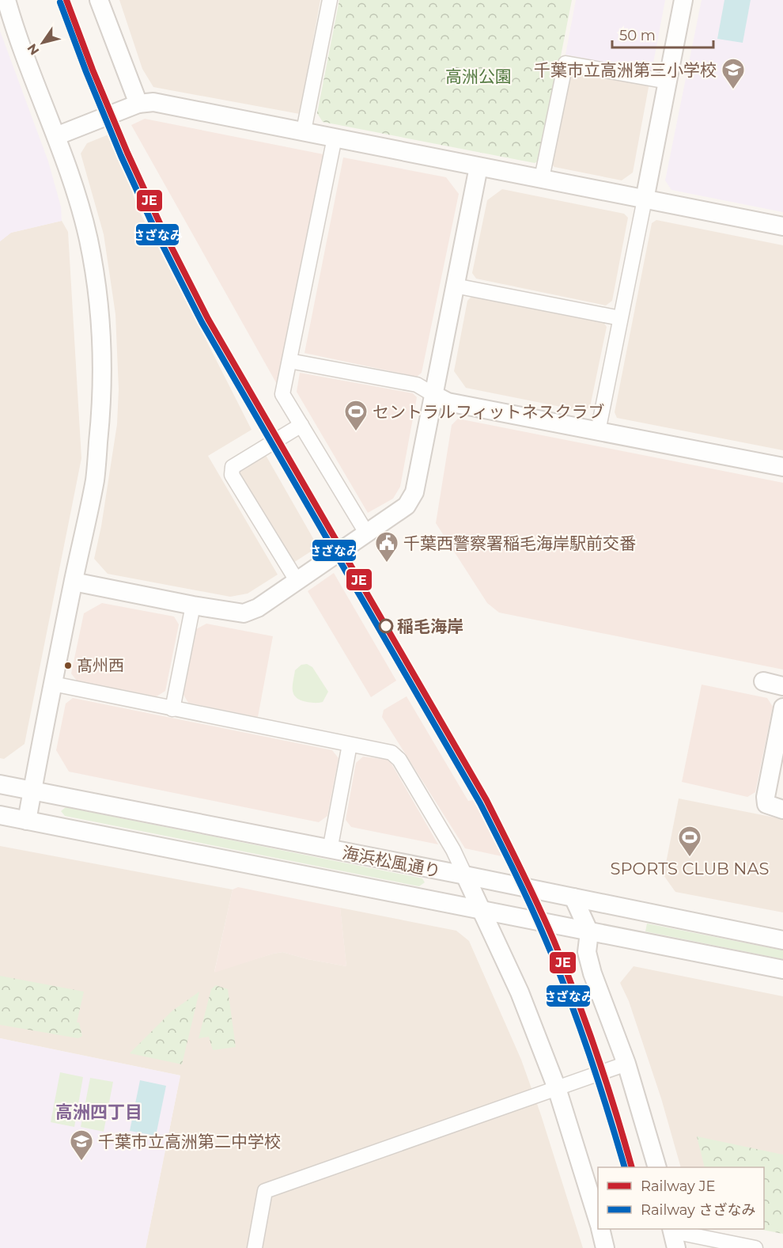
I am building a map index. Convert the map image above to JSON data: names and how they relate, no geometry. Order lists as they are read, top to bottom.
{
  "streets": {
    "street": ["海浜松風通り"]
  },
  "districts": ["高洲四丁目"],
  "parks": ["高洲公園"],
  "places": {
    "school or university": ["千葉市立高洲第三小学校", "千葉市立高洲第二中学校"],
    "sports": ["セントラルフィットネスクラブ", "SPORTS CLUB NAS"],
    "public building": ["千葉西警察署稲毛海岸駅前交番"],
    "other": ["稲毛海岸", "髙州西"]
  },
  "lines": ["rail line JE", "rail line さざなみ"],
  "legend": ["Railway JE", "Railway さざなみ"],
  "scale_bar": "50 m",
  "north": "bottom left"
}
